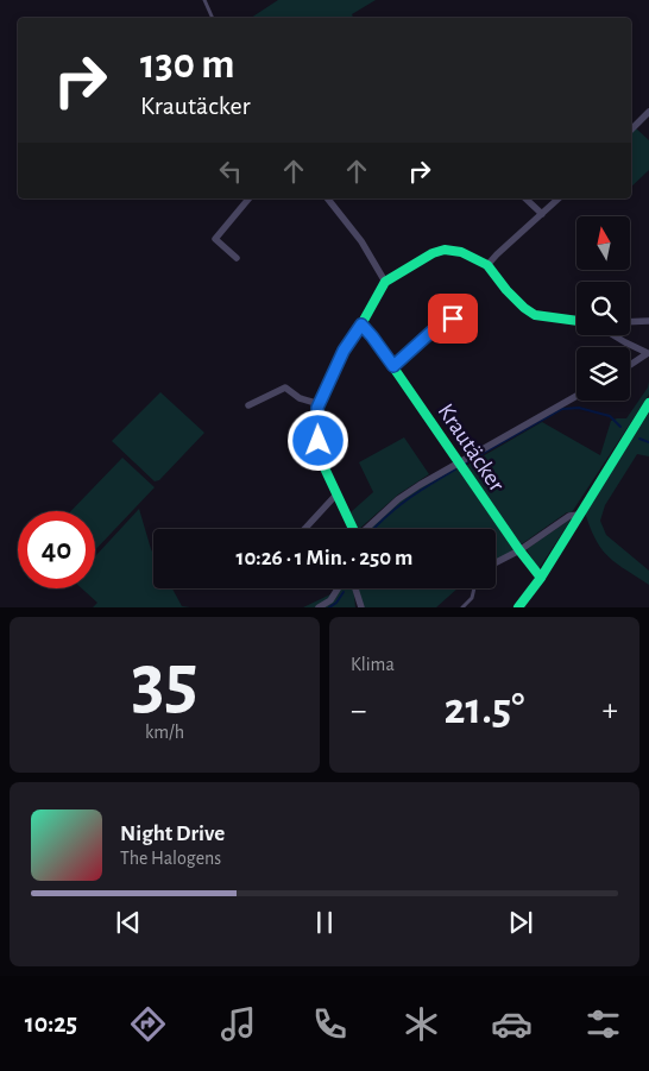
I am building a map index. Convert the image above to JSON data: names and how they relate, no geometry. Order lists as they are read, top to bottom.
{
  "streets": {
    "street": ["Krautäcker"]
  },
  "north": "top",
  "page": {
    "turn": ["130 m", "Krautäcker"],
    "limit": "40",
    "trip": "10:26 · 1 Min. · 250 m",
    "tile": [
      ["35", "km/h"],
      "Klima"
    ],
    "heat": ["−", "21.5°", "+"],
    "song": ["Night Drive", "The Halogens"],
    "tabs": "10:25"
  }
}
